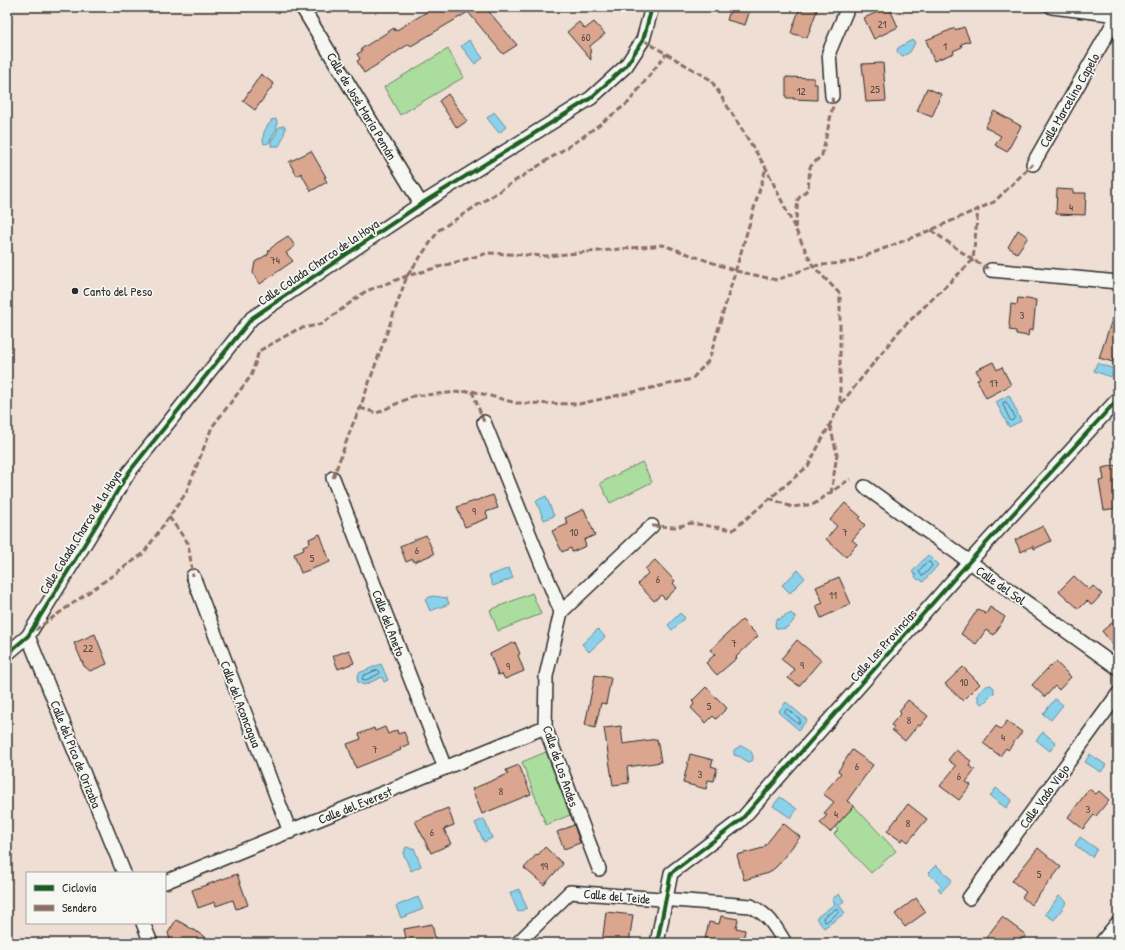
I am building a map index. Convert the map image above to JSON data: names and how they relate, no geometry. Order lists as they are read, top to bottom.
{
  "streets": {
    "street": [
      "Calle Marcelino Capelo",
      "Calle de José María Pemán",
      "Calle Colada Charco de la Hoya",
      "Calle del Sol",
      "Calle del Aneto",
      "Calle Las Provincias",
      "Calle del Aconcagua",
      "Calle del Pico de Orizaba",
      "Calle de Los Andes",
      "Calle Vado Viejo",
      "Calle del Everest",
      "Calle del Teide"
    ]
  },
  "crossings": [
    ["Calle de José María Pemán", "Calle Colada Charco de la Hoya"],
    ["Calle Colada Charco de la Hoya", "Calle del Pico de Orizaba"],
    ["Calle del Sol", "Calle Las Provincias"],
    ["Calle del Aneto", "Calle del Everest"],
    ["Calle Las Provincias", "Calle del Teide"],
    ["Calle del Aconcagua", "Calle del Everest"],
    ["Calle de Los Andes", "Calle del Everest"]
  ],
  "places": ["Canto del Peso"],
  "house_numbers": [
    "21",
    "60",
    "1",
    "25",
    "12",
    "4",
    "74",
    "3",
    "17",
    "9",
    "10",
    "7",
    "6",
    "5",
    "6",
    "11",
    "7",
    "22",
    "9",
    "9",
    "10",
    "5",
    "8",
    "4",
    "7",
    "6",
    "3",
    "6",
    "8",
    "3",
    "4",
    "8",
    "6",
    "19",
    "5"
  ],
  "legend": ["Ciclovía", "Sendero"]
}
